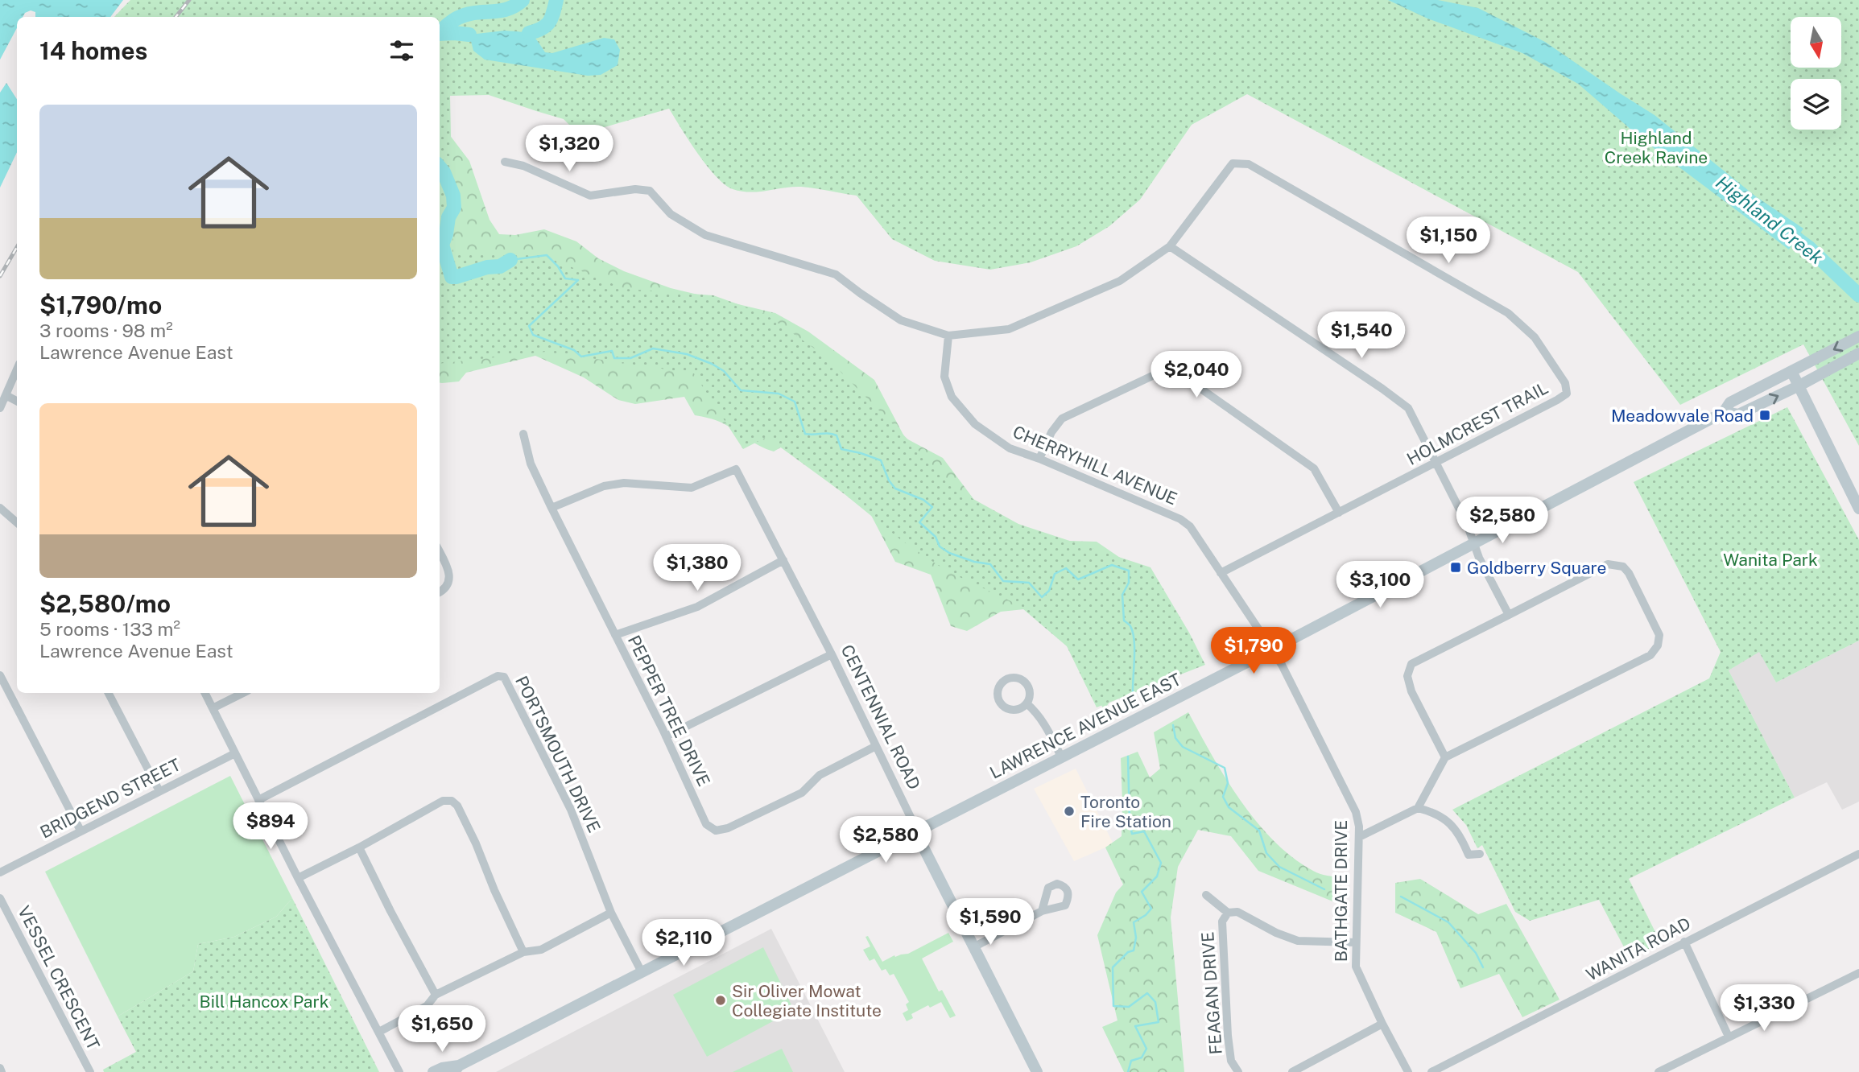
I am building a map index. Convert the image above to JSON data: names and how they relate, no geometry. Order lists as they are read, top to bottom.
{
  "streets": {
    "main road": ["CENTENNIAL ROAD", "LAWRENCE AVENUE EAST"],
    "street": [
      "HOLMCREST TRAIL",
      "CHERRYHILL AVENUE",
      "PEPPER TREE DRIVE",
      "PORTSMOUTH DRIVE",
      "BRIDGEND STREET",
      "BATHGATE DRIVE",
      "WANITA ROAD",
      "VESSEL CRESCENT",
      "FEAGAN DRIVE"
    ]
  },
  "crossings": [
    ["HOLMCREST TRAIL", "CHERRYHILL AVENUE"],
    ["CHERRYHILL AVENUE", "LAWRENCE AVENUE EAST"],
    ["CHERRYHILL AVENUE", "BATHGATE DRIVE"],
    ["PEPPER TREE DRIVE", "CENTENNIAL ROAD"],
    ["CENTENNIAL ROAD", "LAWRENCE AVENUE EAST"],
    ["LAWRENCE AVENUE EAST", "PORTSMOUTH DRIVE"],
    ["LAWRENCE AVENUE EAST", "BATHGATE DRIVE"],
    ["BATHGATE DRIVE", "FEAGAN DRIVE"]
  ],
  "water": ["Highland Creek"],
  "parks": ["Highland Creek Ravine", "Wanita Park", "Bill Hancox Park"],
  "places": {
    "transit": ["Meadowvale Road", "Goldberry Square"],
    "other": ["Toronto Fire Station", "Sir Oliver Mowat Collegiate Institute"]
  },
  "north": "bottom",
  "page": {
    "heading": "14 homes",
    "list": [
      {
        "name": "$1,790/mo",
        "note": "3 rooms · 98 m² · Lawrence Avenue East"
      },
      {
        "name": "$2,580/mo",
        "note": "5 rooms · 133 m² · Lawrence Avenue East"
      }
    ],
    "price": [
      "$1,320",
      "$1,150",
      "$1,540",
      "$2,040",
      "$2,580",
      "$1,380",
      "$3,100",
      "$1,790",
      "$894",
      "$2,580",
      "$1,590",
      "$2,110",
      "$1,330",
      "$1,650"
    ]
  }
}
